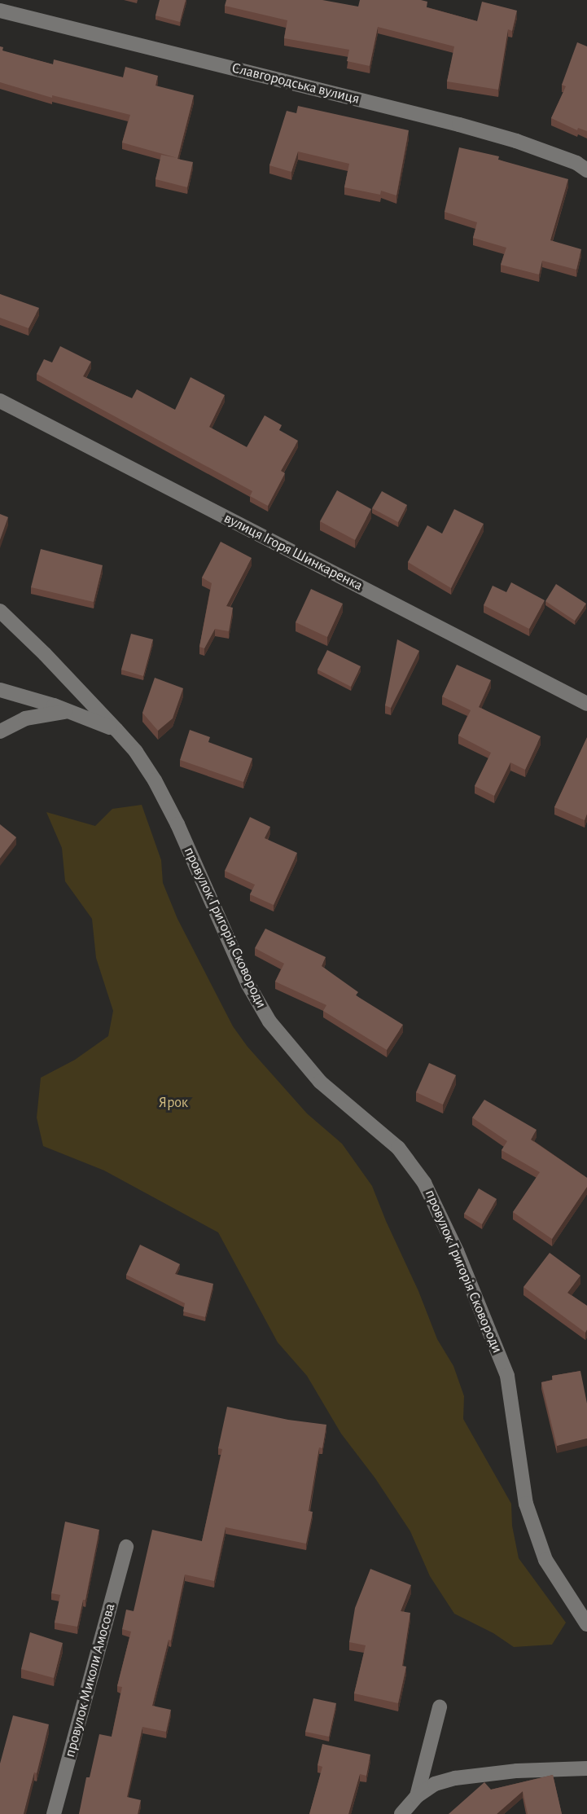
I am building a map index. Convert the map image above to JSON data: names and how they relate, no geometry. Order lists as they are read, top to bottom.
{
  "streets": {
    "street": [
      "Славгородська вулиця",
      "вулиця Ігоря Шинкаренка",
      "провулок Григорія Сковороди",
      "провулок Миколи Амосова"
    ]
  },
  "parks": ["Ярок"]
}
